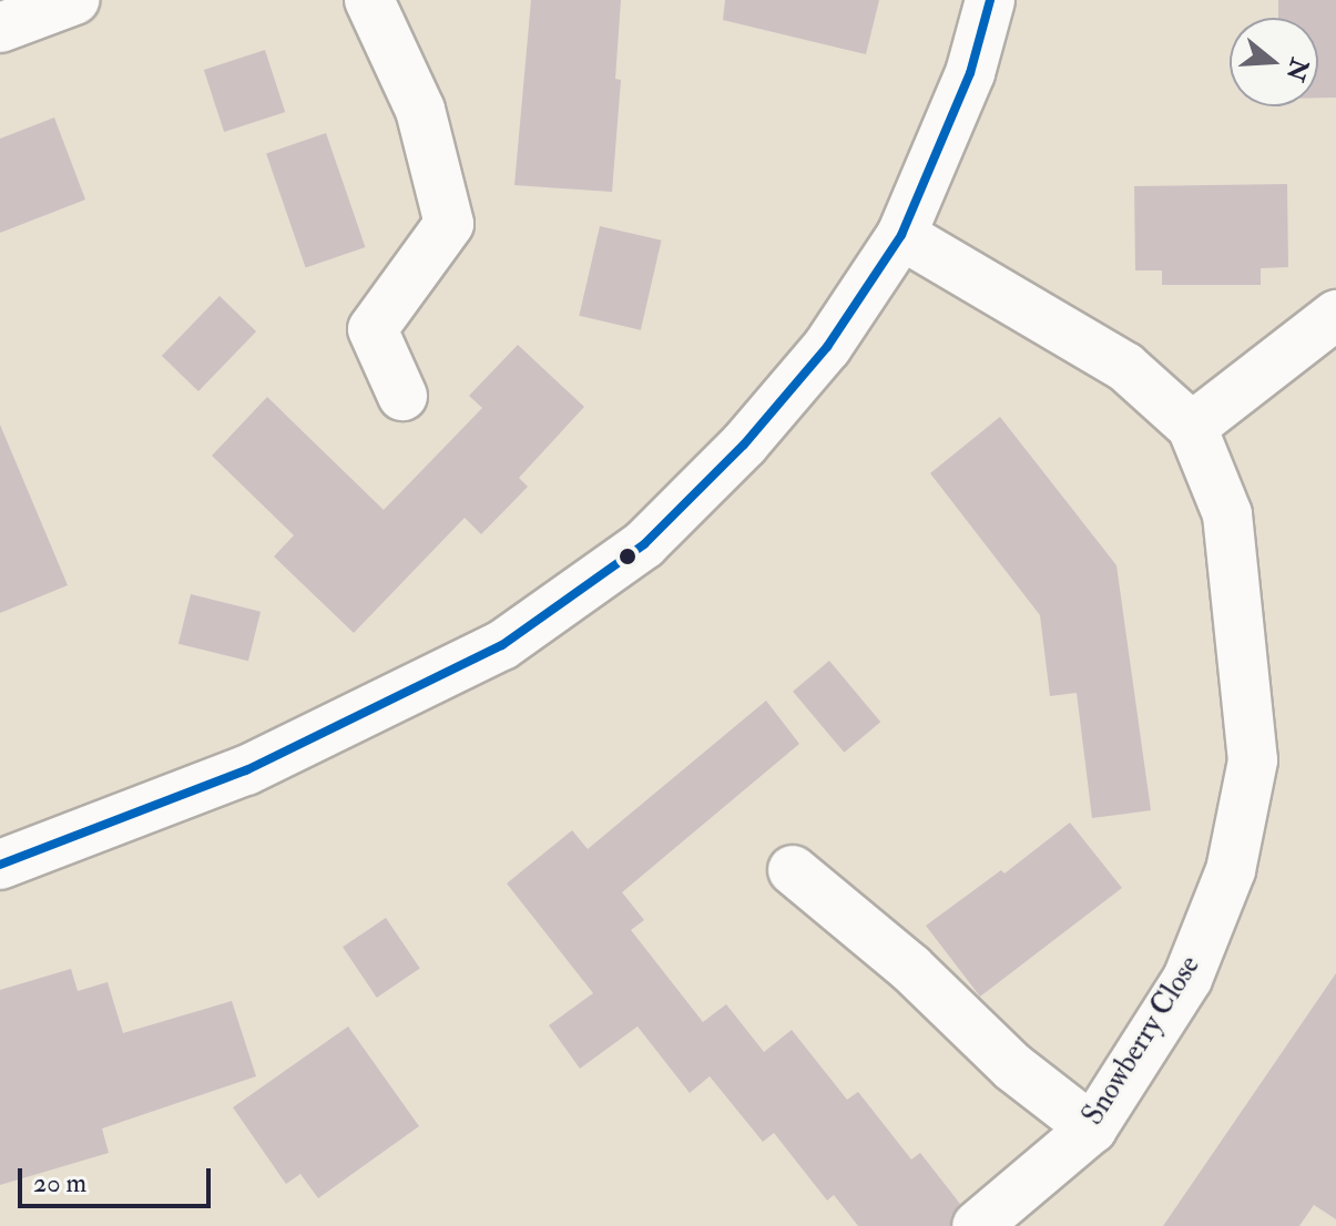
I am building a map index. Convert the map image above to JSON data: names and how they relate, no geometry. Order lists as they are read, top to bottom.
{
  "streets": {
    "street": ["Snowberry Close"]
  },
  "scale_bar": "20 m",
  "north": "right"
}
